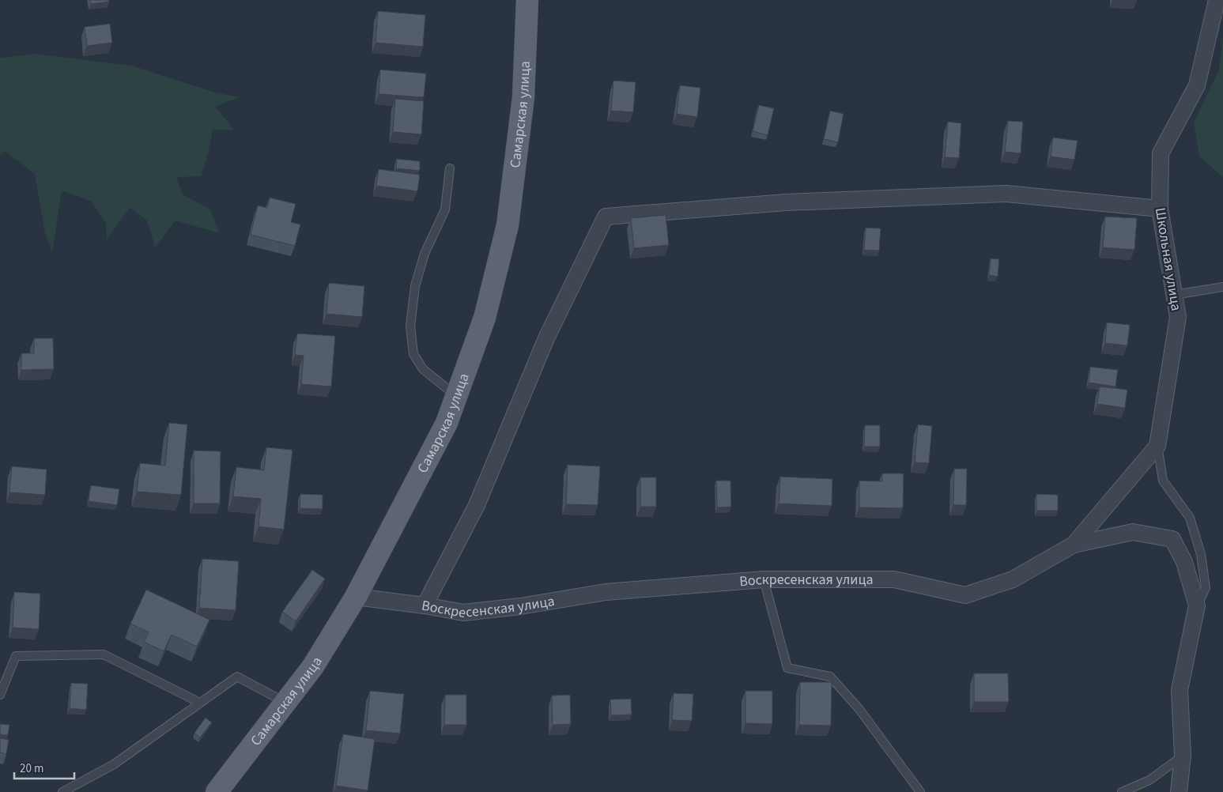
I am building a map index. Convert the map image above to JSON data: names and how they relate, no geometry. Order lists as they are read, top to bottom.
{
  "streets": {
    "main road": ["Самарская улица"],
    "street": ["Школьная улица", "Воскресенская улица"]
  },
  "crossings": [
    ["Самарская улица", "Воскресенская улица"]
  ],
  "scale_bar": "20 m"
}
